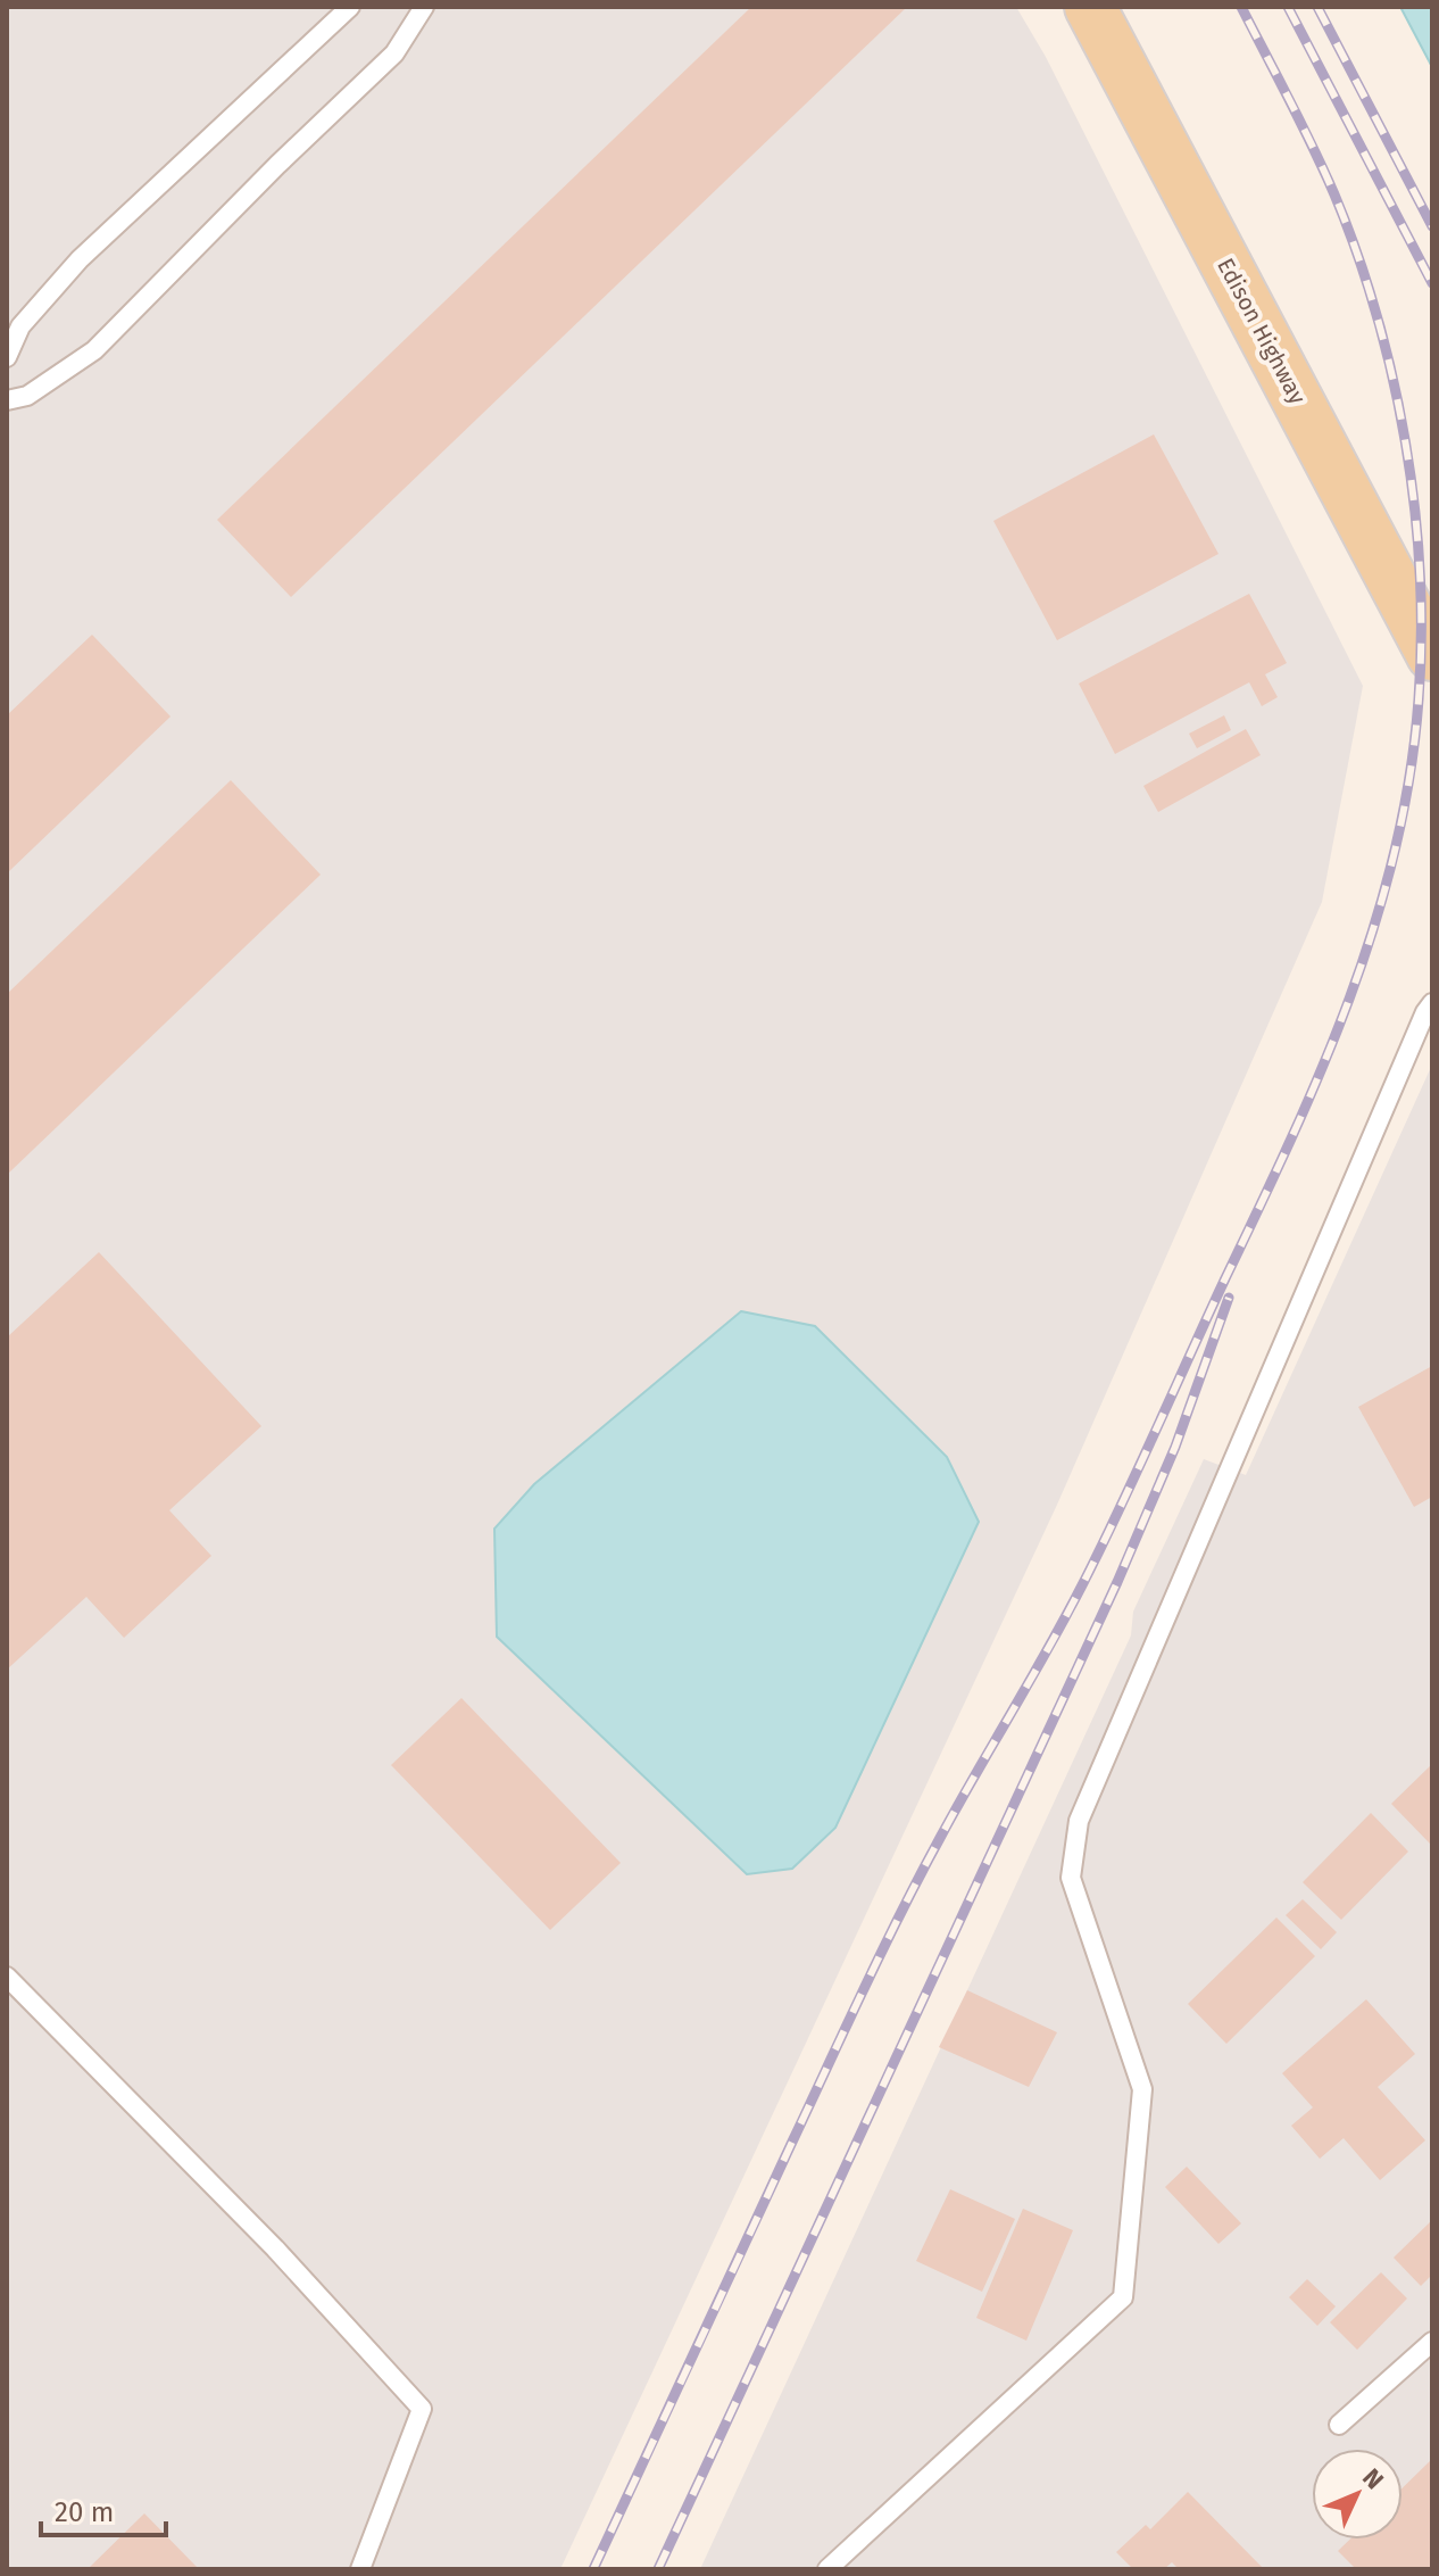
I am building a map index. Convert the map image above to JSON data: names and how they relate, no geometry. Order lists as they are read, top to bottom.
{
  "streets": {
    "main road": ["Edison Highway"]
  },
  "scale_bar": "20 m",
  "north": "top right"
}
